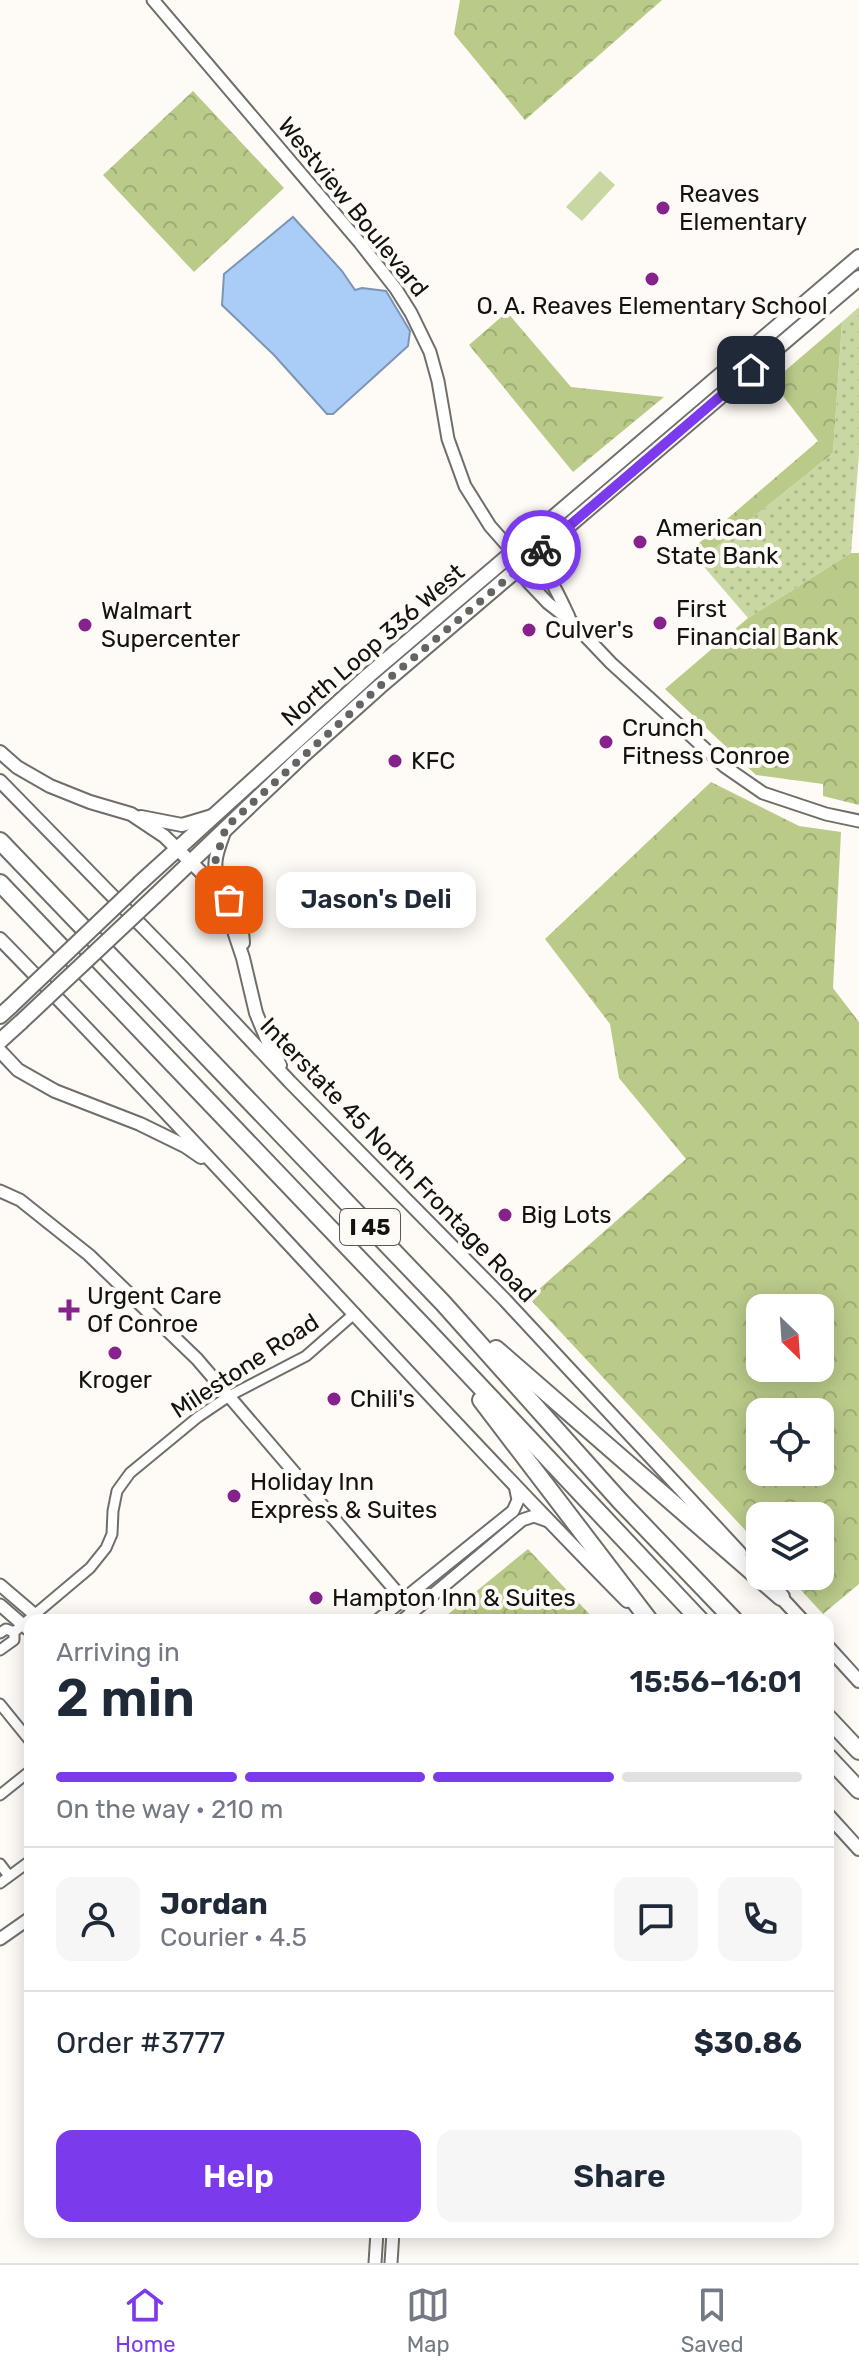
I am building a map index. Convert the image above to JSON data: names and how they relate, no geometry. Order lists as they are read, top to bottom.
{
  "streets": {
    "highway": ["I 45"],
    "main road": ["North Loop 336 West", "Interstate 45 North Frontage Road"],
    "street": ["Westview Boulevard", "Milestone Road"]
  },
  "crossings": [
    ["Westview Boulevard", "North Loop 336 West"]
  ],
  "places": {
    "other": [
      "Reaves Elementary",
      "O. A. Reaves Elementary School",
      "American State Bank",
      "First Financial Bank",
      "Walmart Supercenter",
      "Culver's",
      "Crunch Fitness Conroe",
      "KFC",
      "Jason's Deli",
      "Big Lots",
      "Kroger",
      "Chili's",
      "Holiday Inn Express & Suites",
      "Hampton Inn & Suites"
    ],
    "health": ["Urgent Care Of Conroe"]
  },
  "north": "bottom right",
  "page": {
    "bubble": "Jason's Deli",
    "heading": ["2 min", "Arriving in", "15:56–16:01"],
    "panel": [
      "Jordan",
      "Courier · 4.5",
      "Order #3777",
      "$30.86"
    ],
    "bar": "On the way · 210 m",
    "buttons": ["Help", "Share"],
    "tabs": ["Home", "Map", "Saved"]
  }
}
